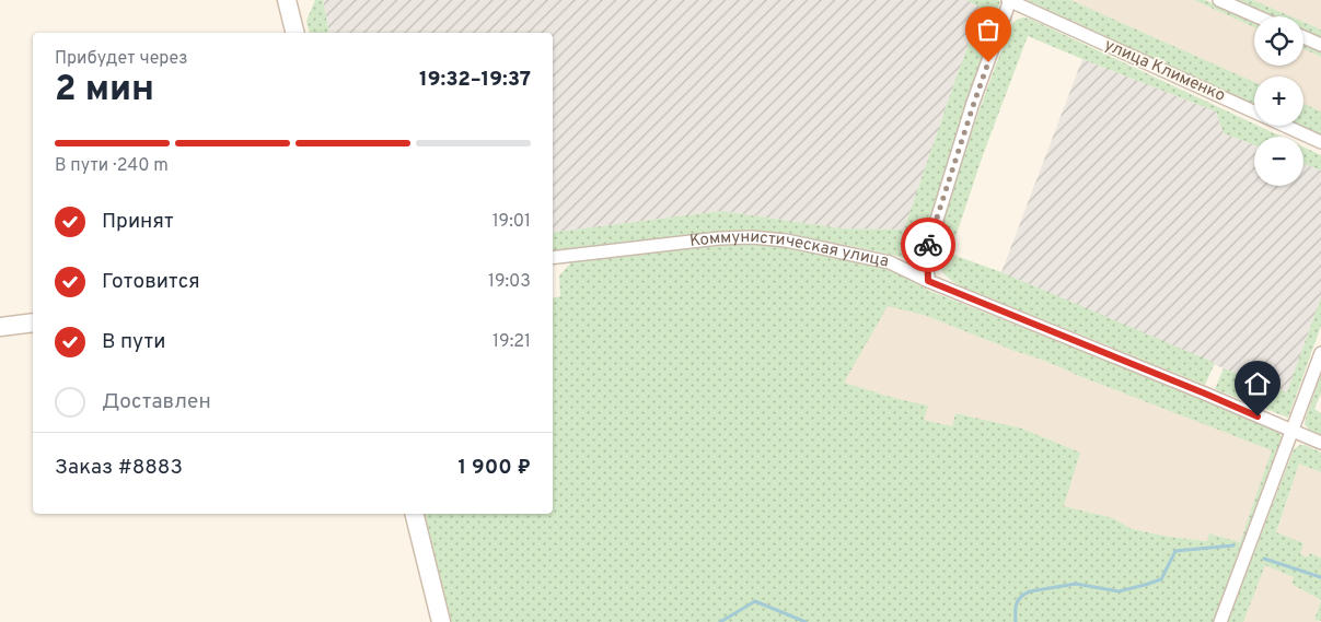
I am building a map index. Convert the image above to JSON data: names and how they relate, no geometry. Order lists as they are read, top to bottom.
{
  "streets": {
    "street": ["улица Клименко", "Коммунистическая улица"]
  },
  "page": {
    "map_buttons": ["+", "−"],
    "heading": ["2 мин", "Прибудет через", "19:32–19:37"],
    "panel": ["Заказ #8883", "1 900 ₽"],
    "bar": "В пути · 240 m",
    "list": [
      ["Принят", "19:01"],
      ["Готовится", "19:03"],
      ["В пути", "19:21"],
      "Доставлен"
    ]
  }
}
